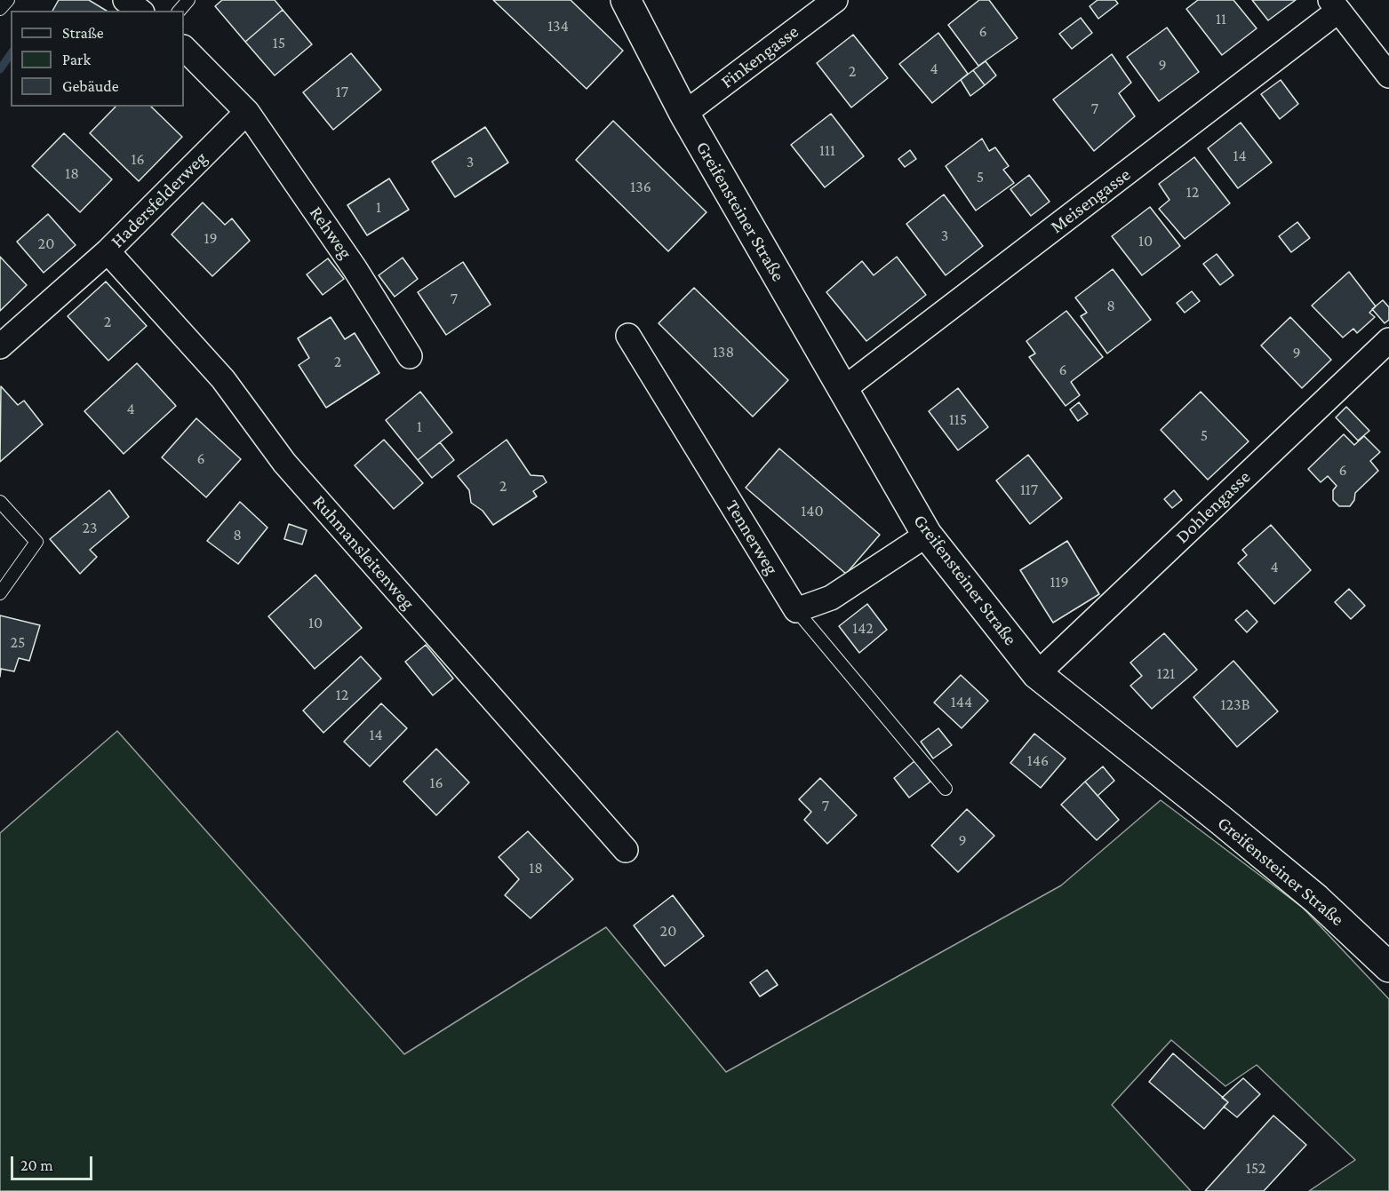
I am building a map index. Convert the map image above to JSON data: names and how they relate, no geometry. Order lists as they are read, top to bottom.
{
  "streets": {
    "main road": ["Greifensteiner Straße"],
    "street": [
      "Finkengasse",
      "Hadersfelderweg",
      "Meisengasse",
      "Rehweg",
      "Dohlengasse",
      "Tennerweg",
      "Ruhmansleitenweg"
    ]
  },
  "crossings": [
    ["Finkengasse", "Greifensteiner Straße"],
    ["Hadersfelderweg", "Rehweg"],
    ["Hadersfelderweg", "Ruhmansleitenweg"],
    ["Meisengasse", "Greifensteiner Straße"],
    ["Greifensteiner Straße", "Dohlengasse"]
  ],
  "house_numbers": [
    "11",
    "134",
    "6",
    "15",
    "9",
    "4",
    "2",
    "17",
    "7",
    "111",
    "14",
    "16",
    "3",
    "18",
    "5",
    "136",
    "12",
    "1",
    "3",
    "19",
    "10",
    "20",
    "7",
    "8",
    "2",
    "138",
    "9",
    "2",
    "6",
    "4",
    "115",
    "1",
    "5",
    "6",
    "6",
    "2",
    "117",
    "140",
    "23",
    "8",
    "4",
    "119",
    "10",
    "142",
    "25",
    "121",
    "12",
    "144",
    "123B",
    "14",
    "146",
    "16",
    "7",
    "9",
    "18",
    "20",
    "152"
  ],
  "legend": ["Straße", "Park", "Gebäude"],
  "scale_bar": "20 m"
}
